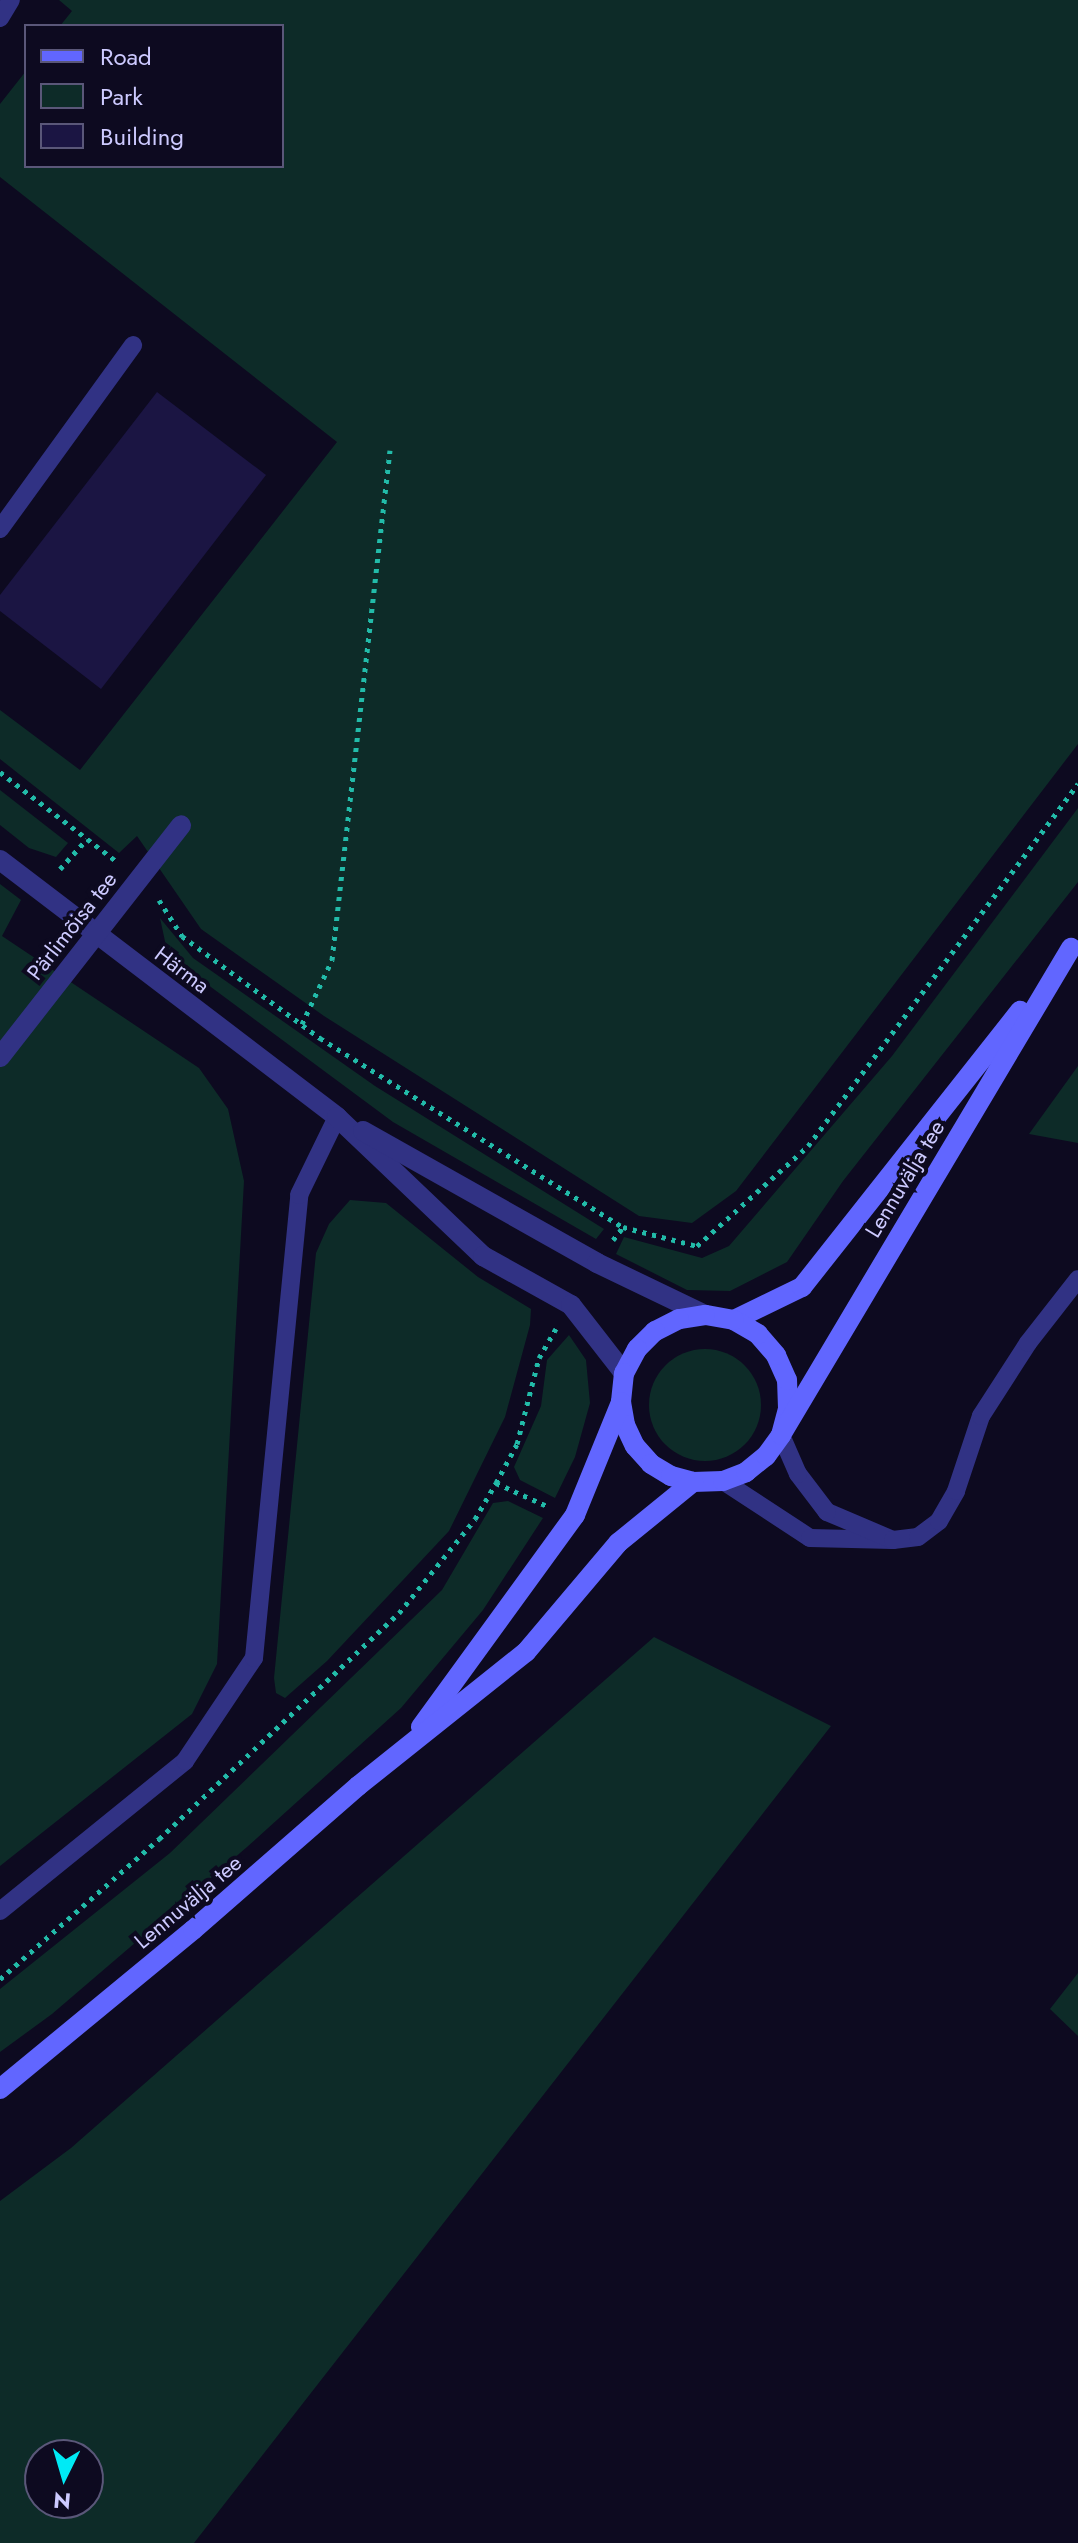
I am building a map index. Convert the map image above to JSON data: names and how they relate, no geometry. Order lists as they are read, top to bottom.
{
  "streets": {
    "main road": ["Lennuvälja tee"],
    "street": ["Pärlimõisa tee", "Härma"]
  },
  "crossings": [
    ["Pärlimõisa tee", "Härma"],
    ["Härma", "Lennuvälja tee"]
  ],
  "legend": ["Road", "Park", "Building"],
  "north": "bottom"
}
